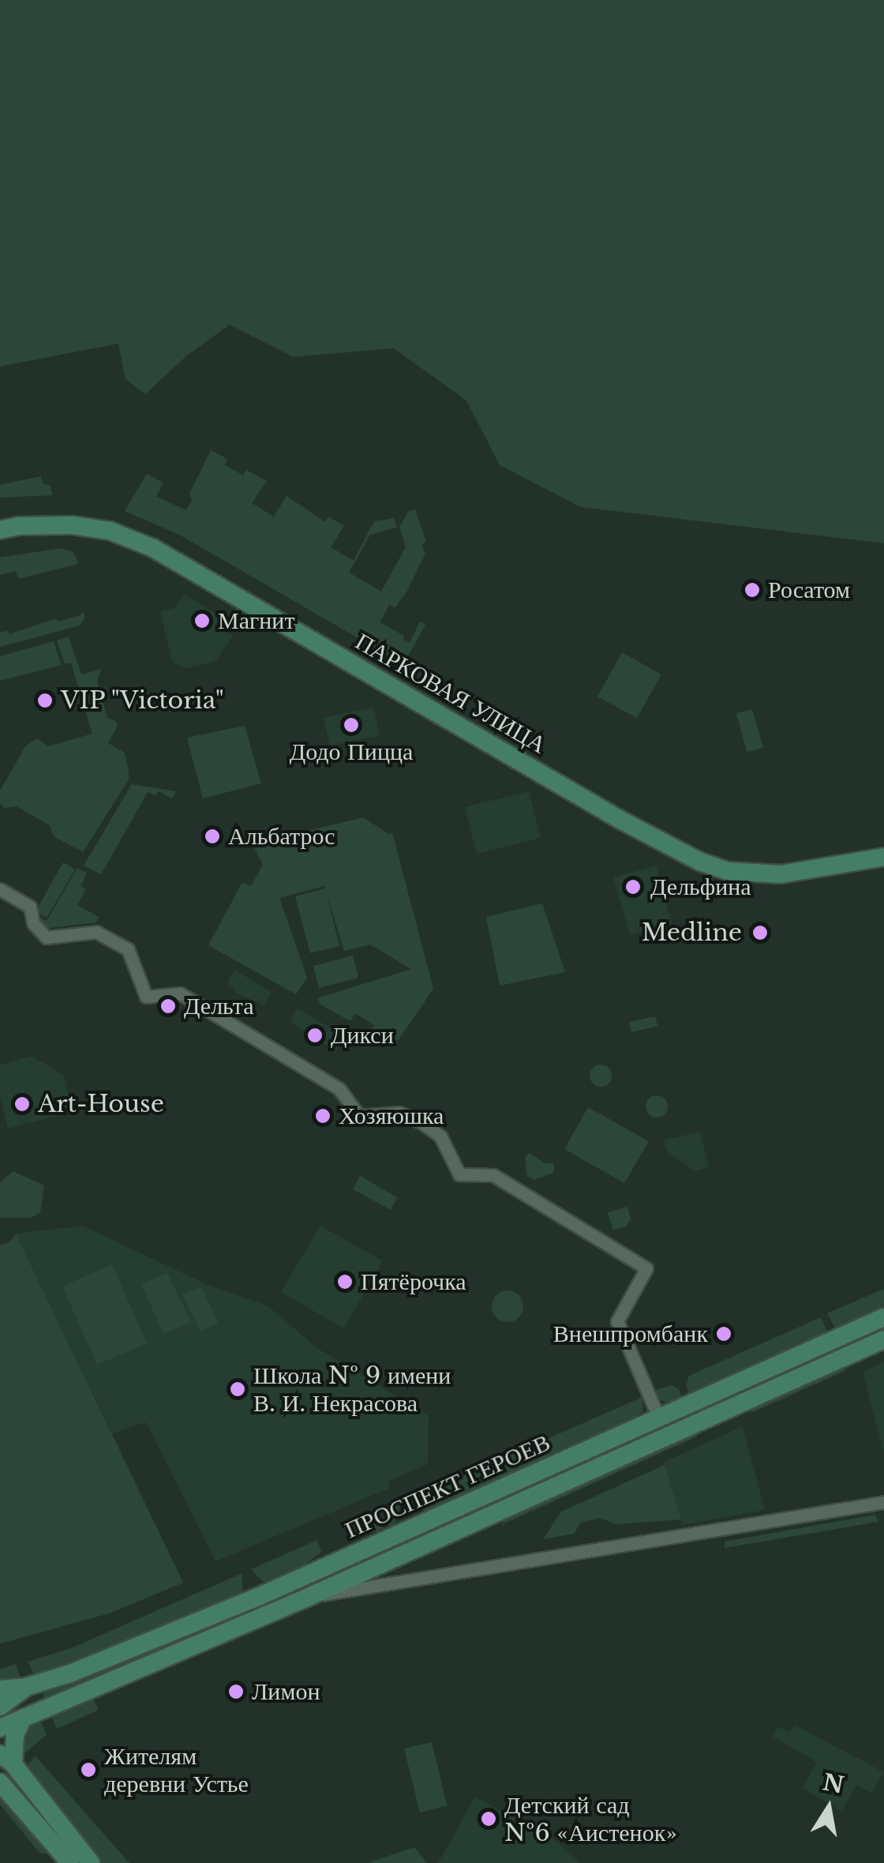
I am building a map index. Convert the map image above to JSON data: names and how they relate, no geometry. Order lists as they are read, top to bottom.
{
  "streets": {
    "main road": ["ПАРКОВАЯ УЛИЦА", "ПРОСПЕКТ ГЕРОЕВ"]
  },
  "places": [
    "Росатом",
    "Магнит",
    "VIP \"Victoria\"",
    "Додо Пицца",
    "Альбатрос",
    "Дельфина",
    "Medline",
    "Дельта",
    "Дикси",
    "Art-House",
    "Хозяюшка",
    "Пятёрочка",
    "Внешпромбанк",
    "Школа № 9 имени В. И. Некрасова",
    "Лимон",
    "Жителям деревни Устье",
    "Детский сад №6 «Аистенок»"
  ],
  "north": "top"
}
